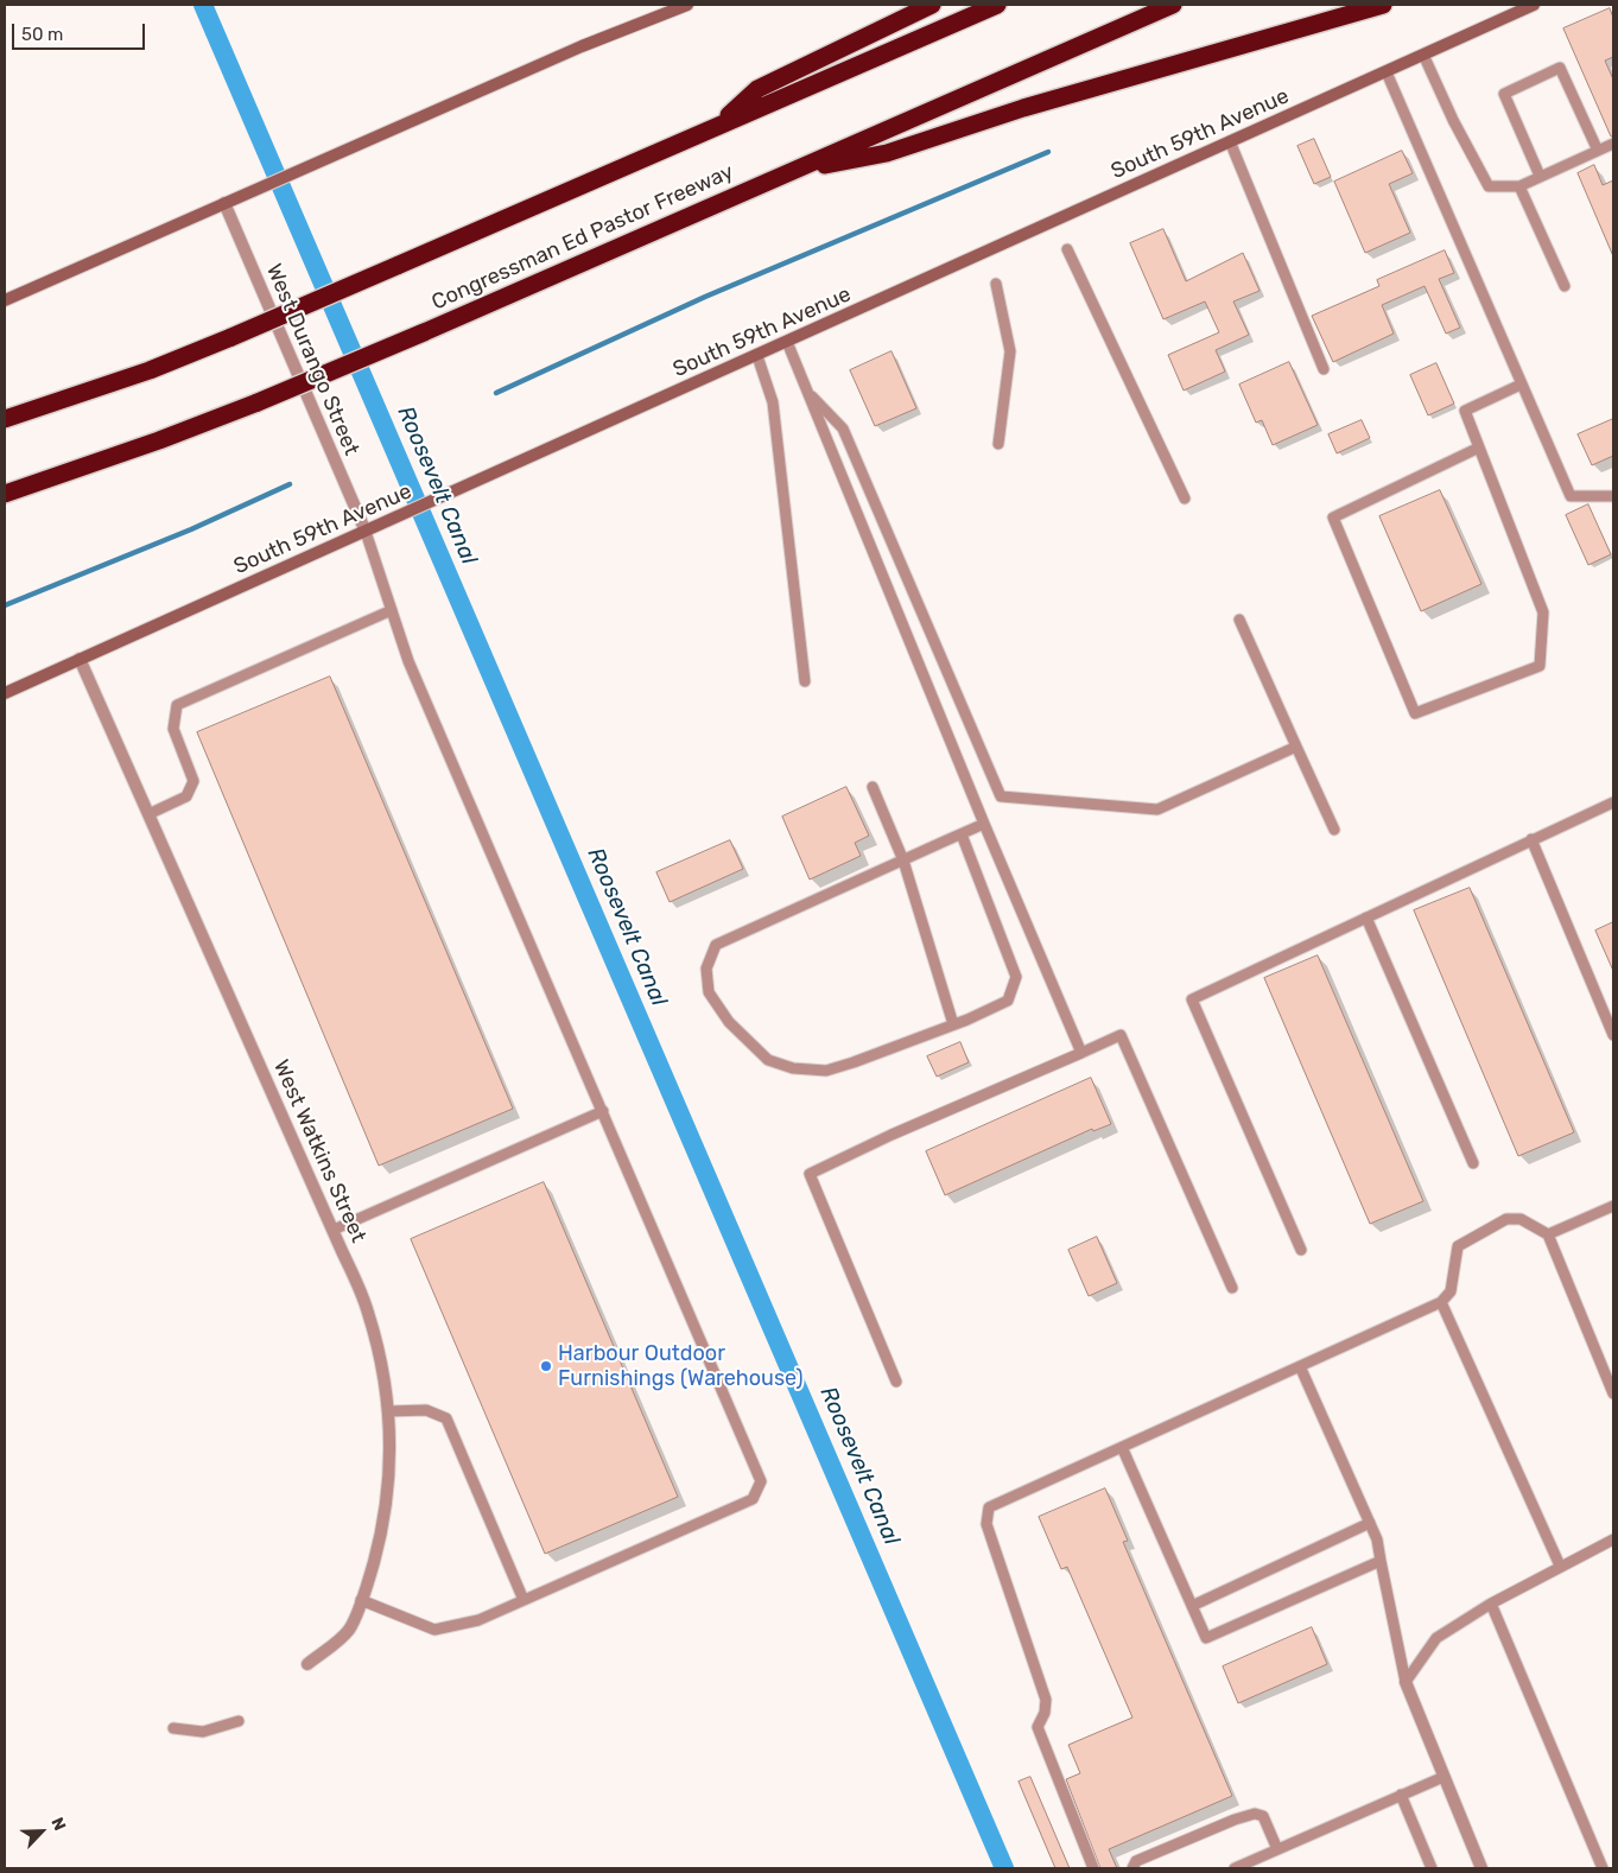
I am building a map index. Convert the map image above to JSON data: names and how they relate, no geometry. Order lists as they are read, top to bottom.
{
  "streets": {
    "highway": ["Congressman Ed Pastor Freeway"],
    "main road": ["South 59th Avenue"],
    "street": ["West Durango Street", "West Watkins Street"]
  },
  "crossings": [
    ["South 59th Avenue", "West Durango Street"],
    ["South 59th Avenue", "West Watkins Street"]
  ],
  "water": ["Roosevelt Canal"],
  "places": ["Harbour Outdoor Furnishings (Warehouse)"],
  "scale_bar": "50 m",
  "north": "top right"
}
